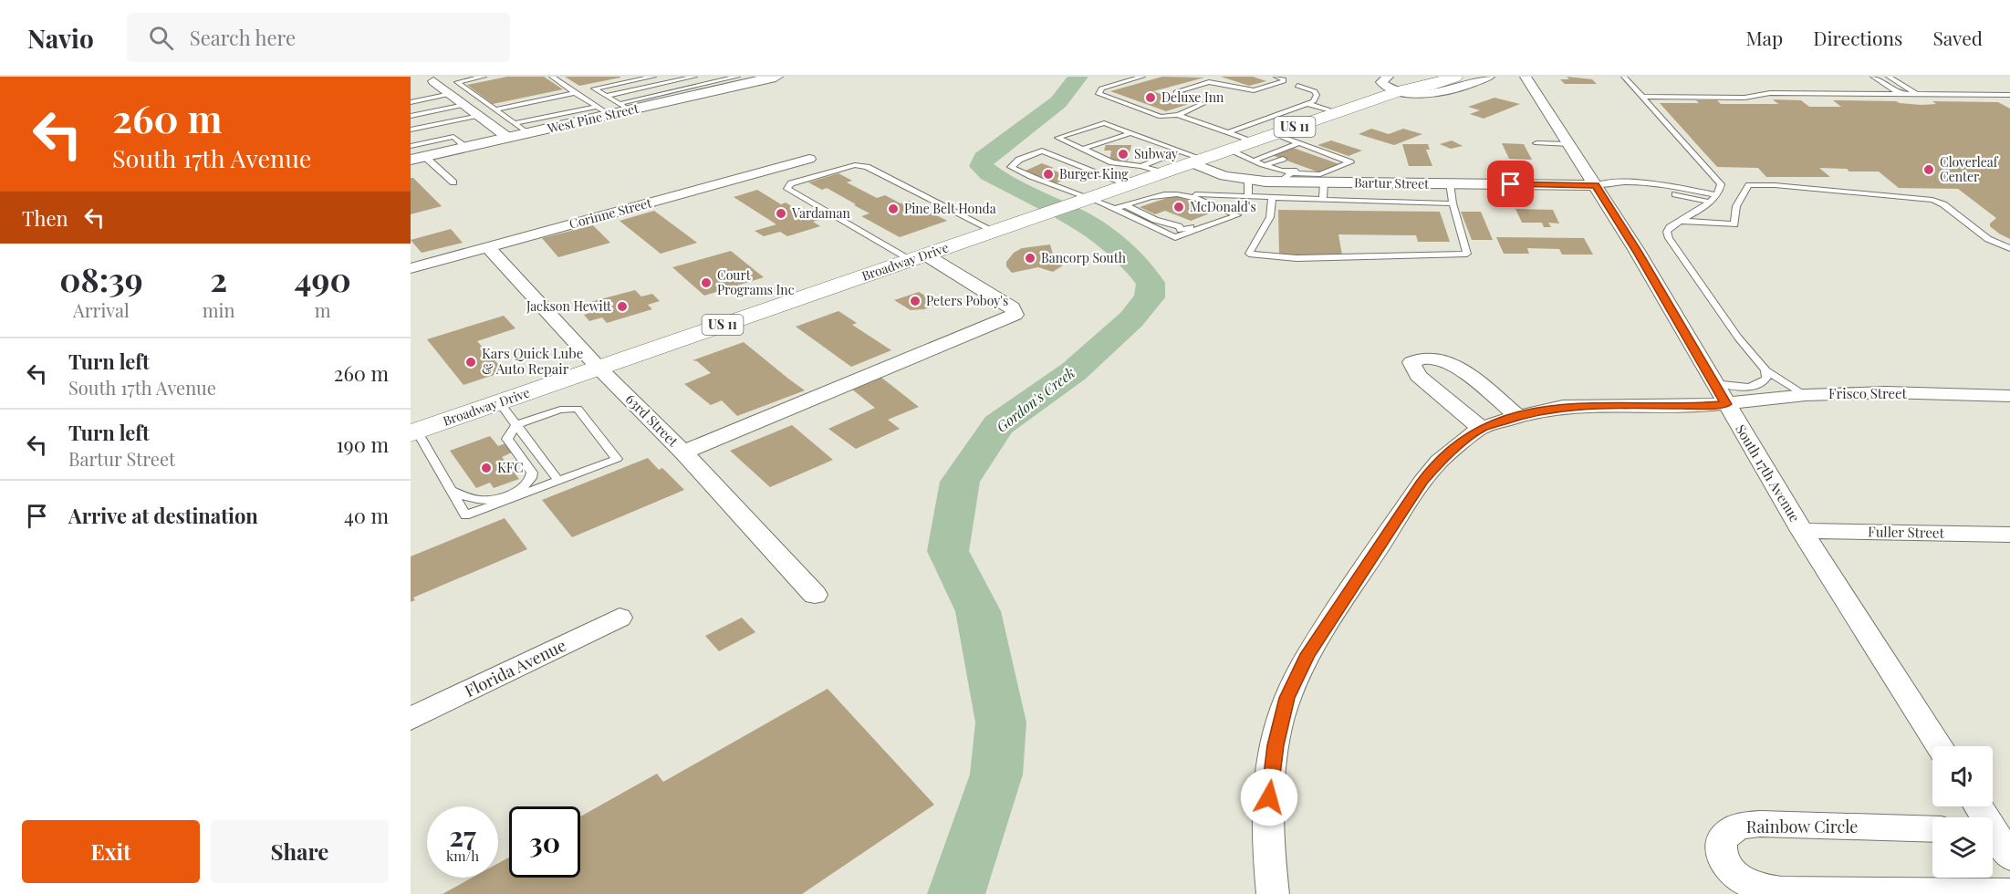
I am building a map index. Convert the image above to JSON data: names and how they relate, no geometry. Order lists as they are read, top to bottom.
{
  "streets": {
    "main road": ["US 11", "Broadway Drive"],
    "street": [
      "West Pine Street",
      "Bartur Street",
      "Corinne Street",
      "Frisco Street",
      "63rd Street",
      "South 17th Avenue",
      "Fuller Street",
      "Florida Avenue",
      "Rainbow Circle"
    ]
  },
  "crossings": [
    ["Bartur Street", "Broadway Drive"],
    ["Bartur Street", "South 17th Avenue"],
    ["Corinne Street", "63rd Street"],
    ["Broadway Drive", "63rd Street"],
    ["Frisco Street", "South 17th Avenue"],
    ["South 17th Avenue", "Fuller Street"]
  ],
  "water": ["Gordon's Creek"],
  "places": [
    "Deluxe Inn",
    "Subway",
    "Cloverleaf Center",
    "Burger King",
    "McDonald's",
    "Pine Belt Honda",
    "Vardaman",
    "Bancorp South",
    "Court Programs Inc",
    "Peters Poboy's",
    "Jackson Hewitt",
    "Kars Quick Lube & Auto Repair",
    "KFC"
  ],
  "page": {
    "header": "Navio",
    "search": "Search here",
    "nav": ["Map", "Directions", "Saved"],
    "turn": ["260 m", "South 17th Avenue"],
    "then": "Then",
    "eta": [
      "08:39",
      "Arrival",
      "2",
      "min",
      "490",
      "m"
    ],
    "list": [
      {
        "name": "Turn left",
        "note": "South 17th Avenue",
        "value": "260 m"
      },
      {
        "name": "Turn left",
        "note": "Bartur Street",
        "value": "190 m"
      },
      {
        "name": "Arrive at destination",
        "value": "40 m"
      }
    ],
    "speed": "27 km/h",
    "limit": "30",
    "buttons": ["Exit", "Share"]
  }
}
